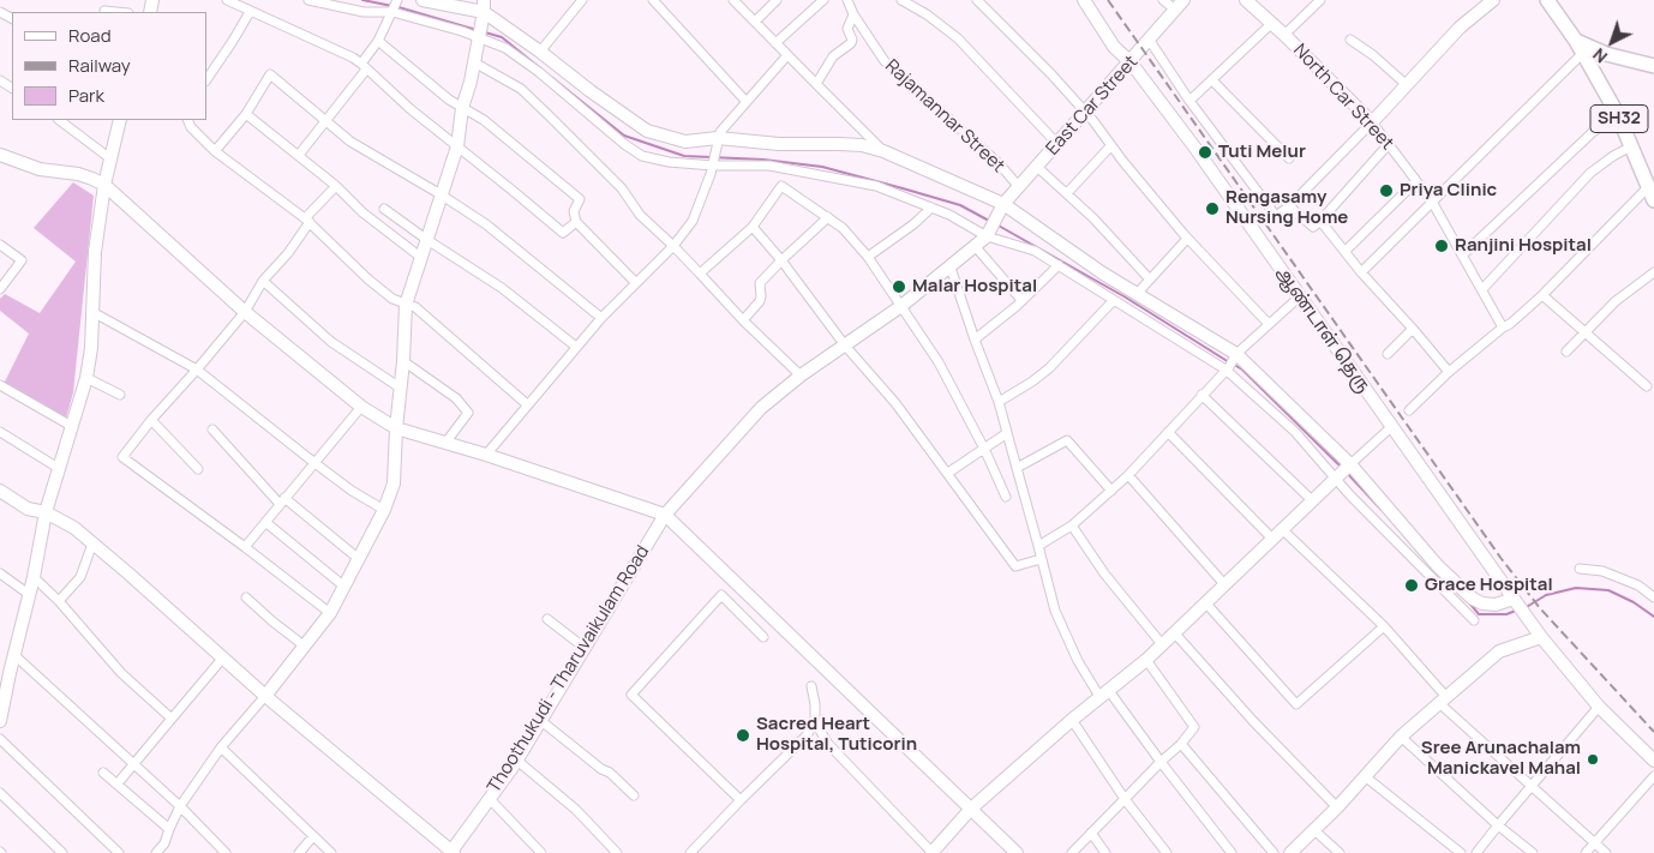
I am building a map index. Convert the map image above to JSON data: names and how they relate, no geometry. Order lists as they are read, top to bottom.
{
  "streets": {
    "main road": ["SH32"],
    "street": [
      "North Car Street",
      "East Car Street",
      "Rajamannar Street",
      "ஆண்டாள் தெரு",
      "Thoothukudi - Tharuvaikulam Road"
    ]
  },
  "crossings": [
    ["East Car Street", "Rajamannar Street"],
    ["East Car Street", "ஆண்டாள் தெரு"],
    ["East Car Street", "Thoothukudi - Tharuvaikulam Road"]
  ],
  "places": [
    "Tuti Melur",
    "Priya Clinic",
    "Rengasamy Nursing Home",
    "Ranjini Hospital",
    "Malar Hospital",
    "Grace Hospital",
    "Sacred Heart Hospital, Tuticorin",
    "Sree Arunachalam Manickavel Mahal"
  ],
  "legend": ["Road", "Railway", "Park"],
  "north": "bottom left"
}
